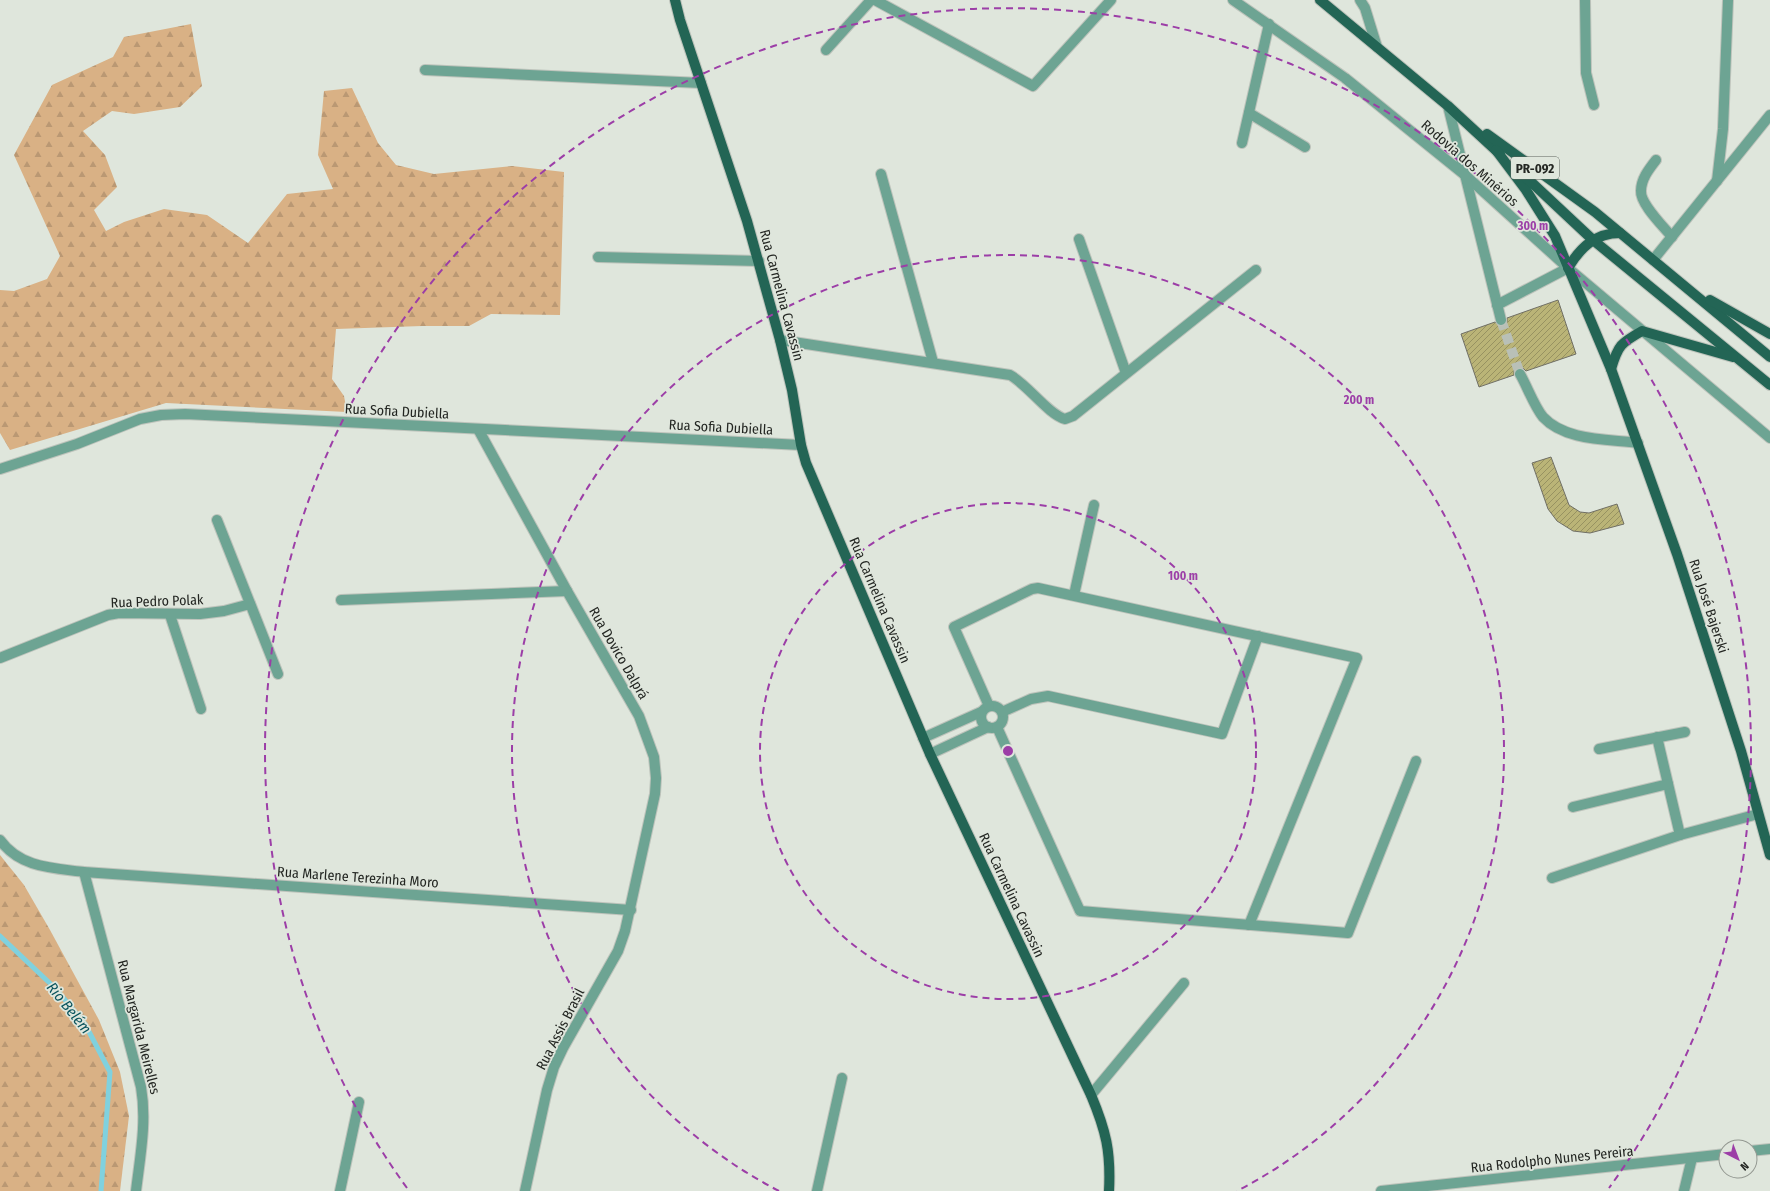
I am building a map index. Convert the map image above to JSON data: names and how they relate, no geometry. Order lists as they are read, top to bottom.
{
  "streets": {
    "main road": [
      "Rodovia dos Minérios",
      "PR-092",
      "Rua Carmelina Cavassin",
      "Rua José Bajerski"
    ],
    "street": [
      "Rua Sofia Dubiella",
      "Rua Pedro Polak",
      "Rua Dovico Dalprá",
      "Rua Marlene Terezinha Moro",
      "Rua Margarida Meirelles",
      "Rua Assis Brasil",
      "Rua Rodolpho Nunes Pereira"
    ]
  },
  "crossings": [
    ["Rodovia dos Minérios", "Rua José Bajerski"],
    ["Rua Carmelina Cavassin", "Rua Sofia Dubiella"],
    ["Rua Sofia Dubiella", "Rua Dovico Dalprá"],
    ["Rua Dovico Dalprá", "Rua Marlene Terezinha Moro"],
    ["Rua Dovico Dalprá", "Rua Assis Brasil"],
    ["Rua Marlene Terezinha Moro", "Rua Margarida Meirelles"],
    ["Rua Marlene Terezinha Moro", "Rua Assis Brasil"]
  ],
  "water": ["Rio Belém"],
  "north": "bottom right",
  "rings": ["300 m", "200 m", "100 m"]
}
